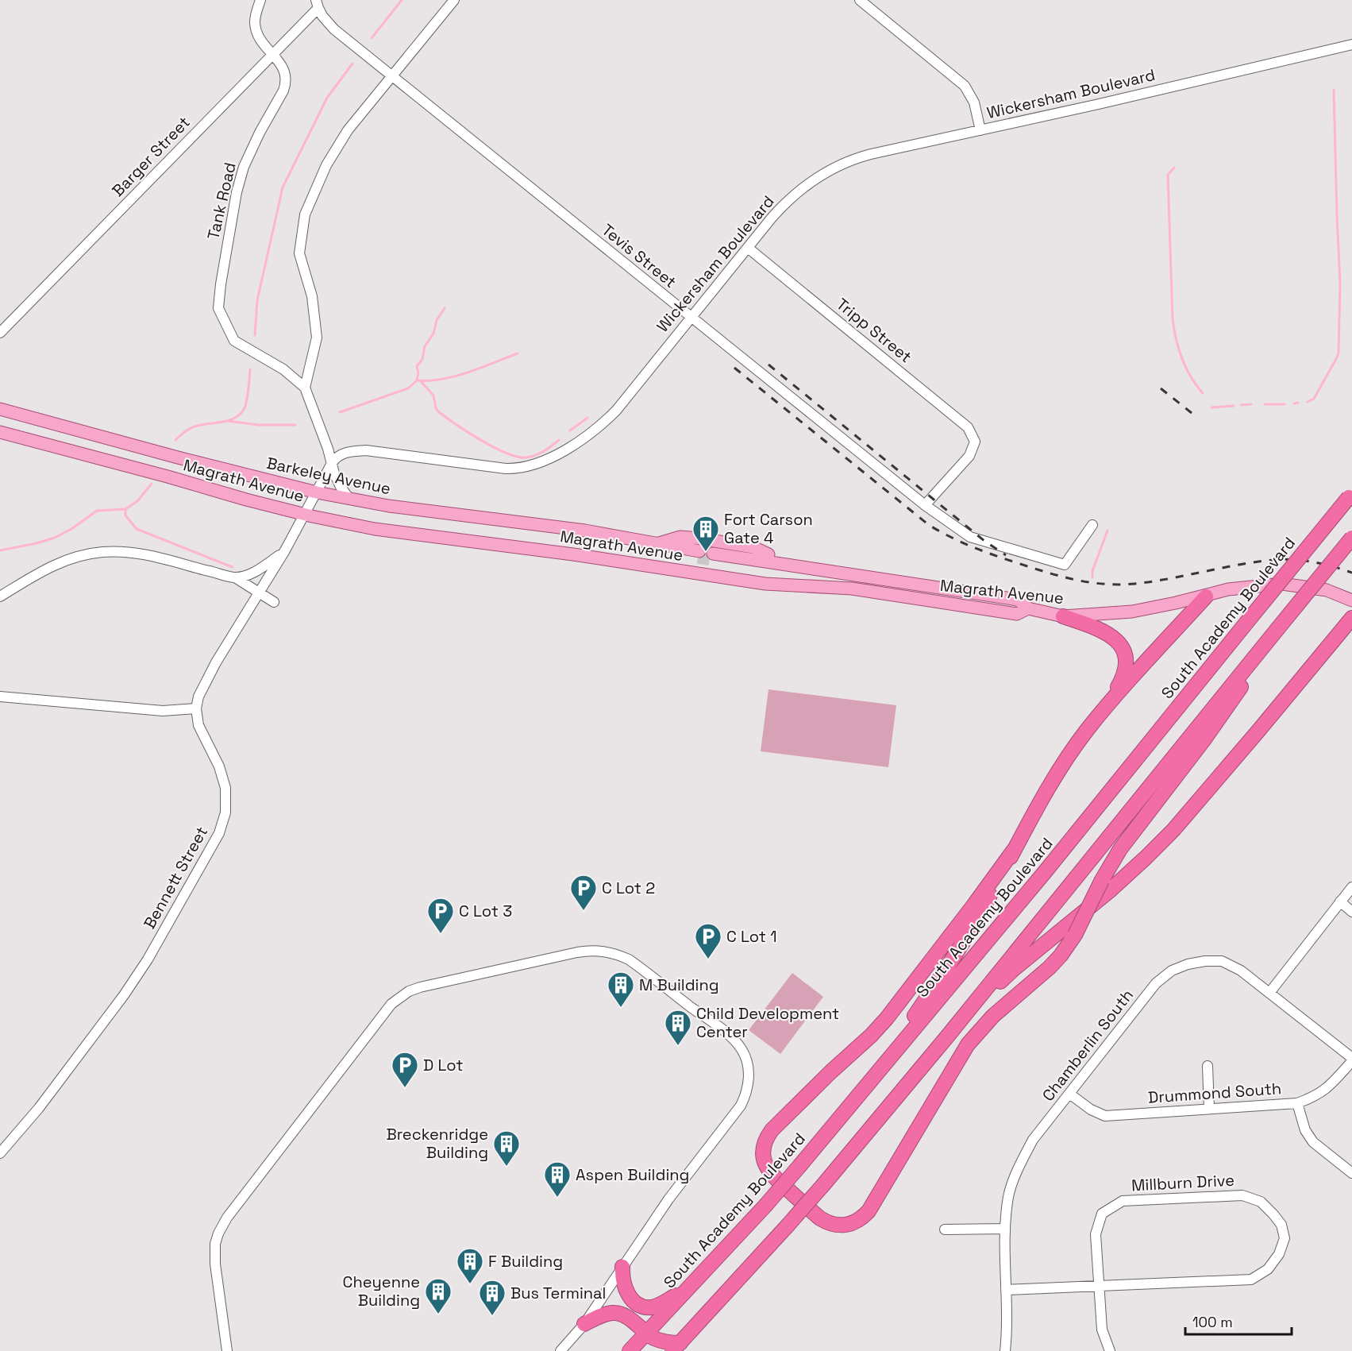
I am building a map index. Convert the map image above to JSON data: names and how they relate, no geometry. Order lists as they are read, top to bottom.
{
  "streets": {
    "highway": ["South Academy Boulevard"],
    "main road": ["Barkeley Avenue", "Magrath Avenue"],
    "street": [
      "Wickersham Boulevard",
      "Barger Street",
      "Tank Road",
      "Tevis Street",
      "Tripp Street",
      "Bennett Street",
      "Chamberlin South",
      "Drummond South",
      "Millburn Drive"
    ]
  },
  "crossings": [
    ["Wickersham Boulevard", "Tank Road"],
    ["Wickersham Boulevard", "Tevis Street"],
    ["Wickersham Boulevard", "Tripp Street"],
    ["Barger Street", "Tank Road"],
    ["Barger Street", "Tevis Street"],
    ["Tank Road", "Barkeley Avenue"],
    ["Tevis Street", "Tripp Street"],
    ["Chamberlin South", "Drummond South"],
    ["Chamberlin South", "Millburn Drive"]
  ],
  "places": {
    "building": [
      "Fort Carson Gate 4",
      "M Building",
      "Child Development Center",
      "Breckenridge Building",
      "Aspen Building",
      "F Building",
      "Cheyenne Building",
      "Bus Terminal"
    ],
    "parking": [
      "C Lot 2",
      "C Lot 3",
      "C Lot 1",
      "D Lot"
    ]
  },
  "scale_bar": "100 m"
}
